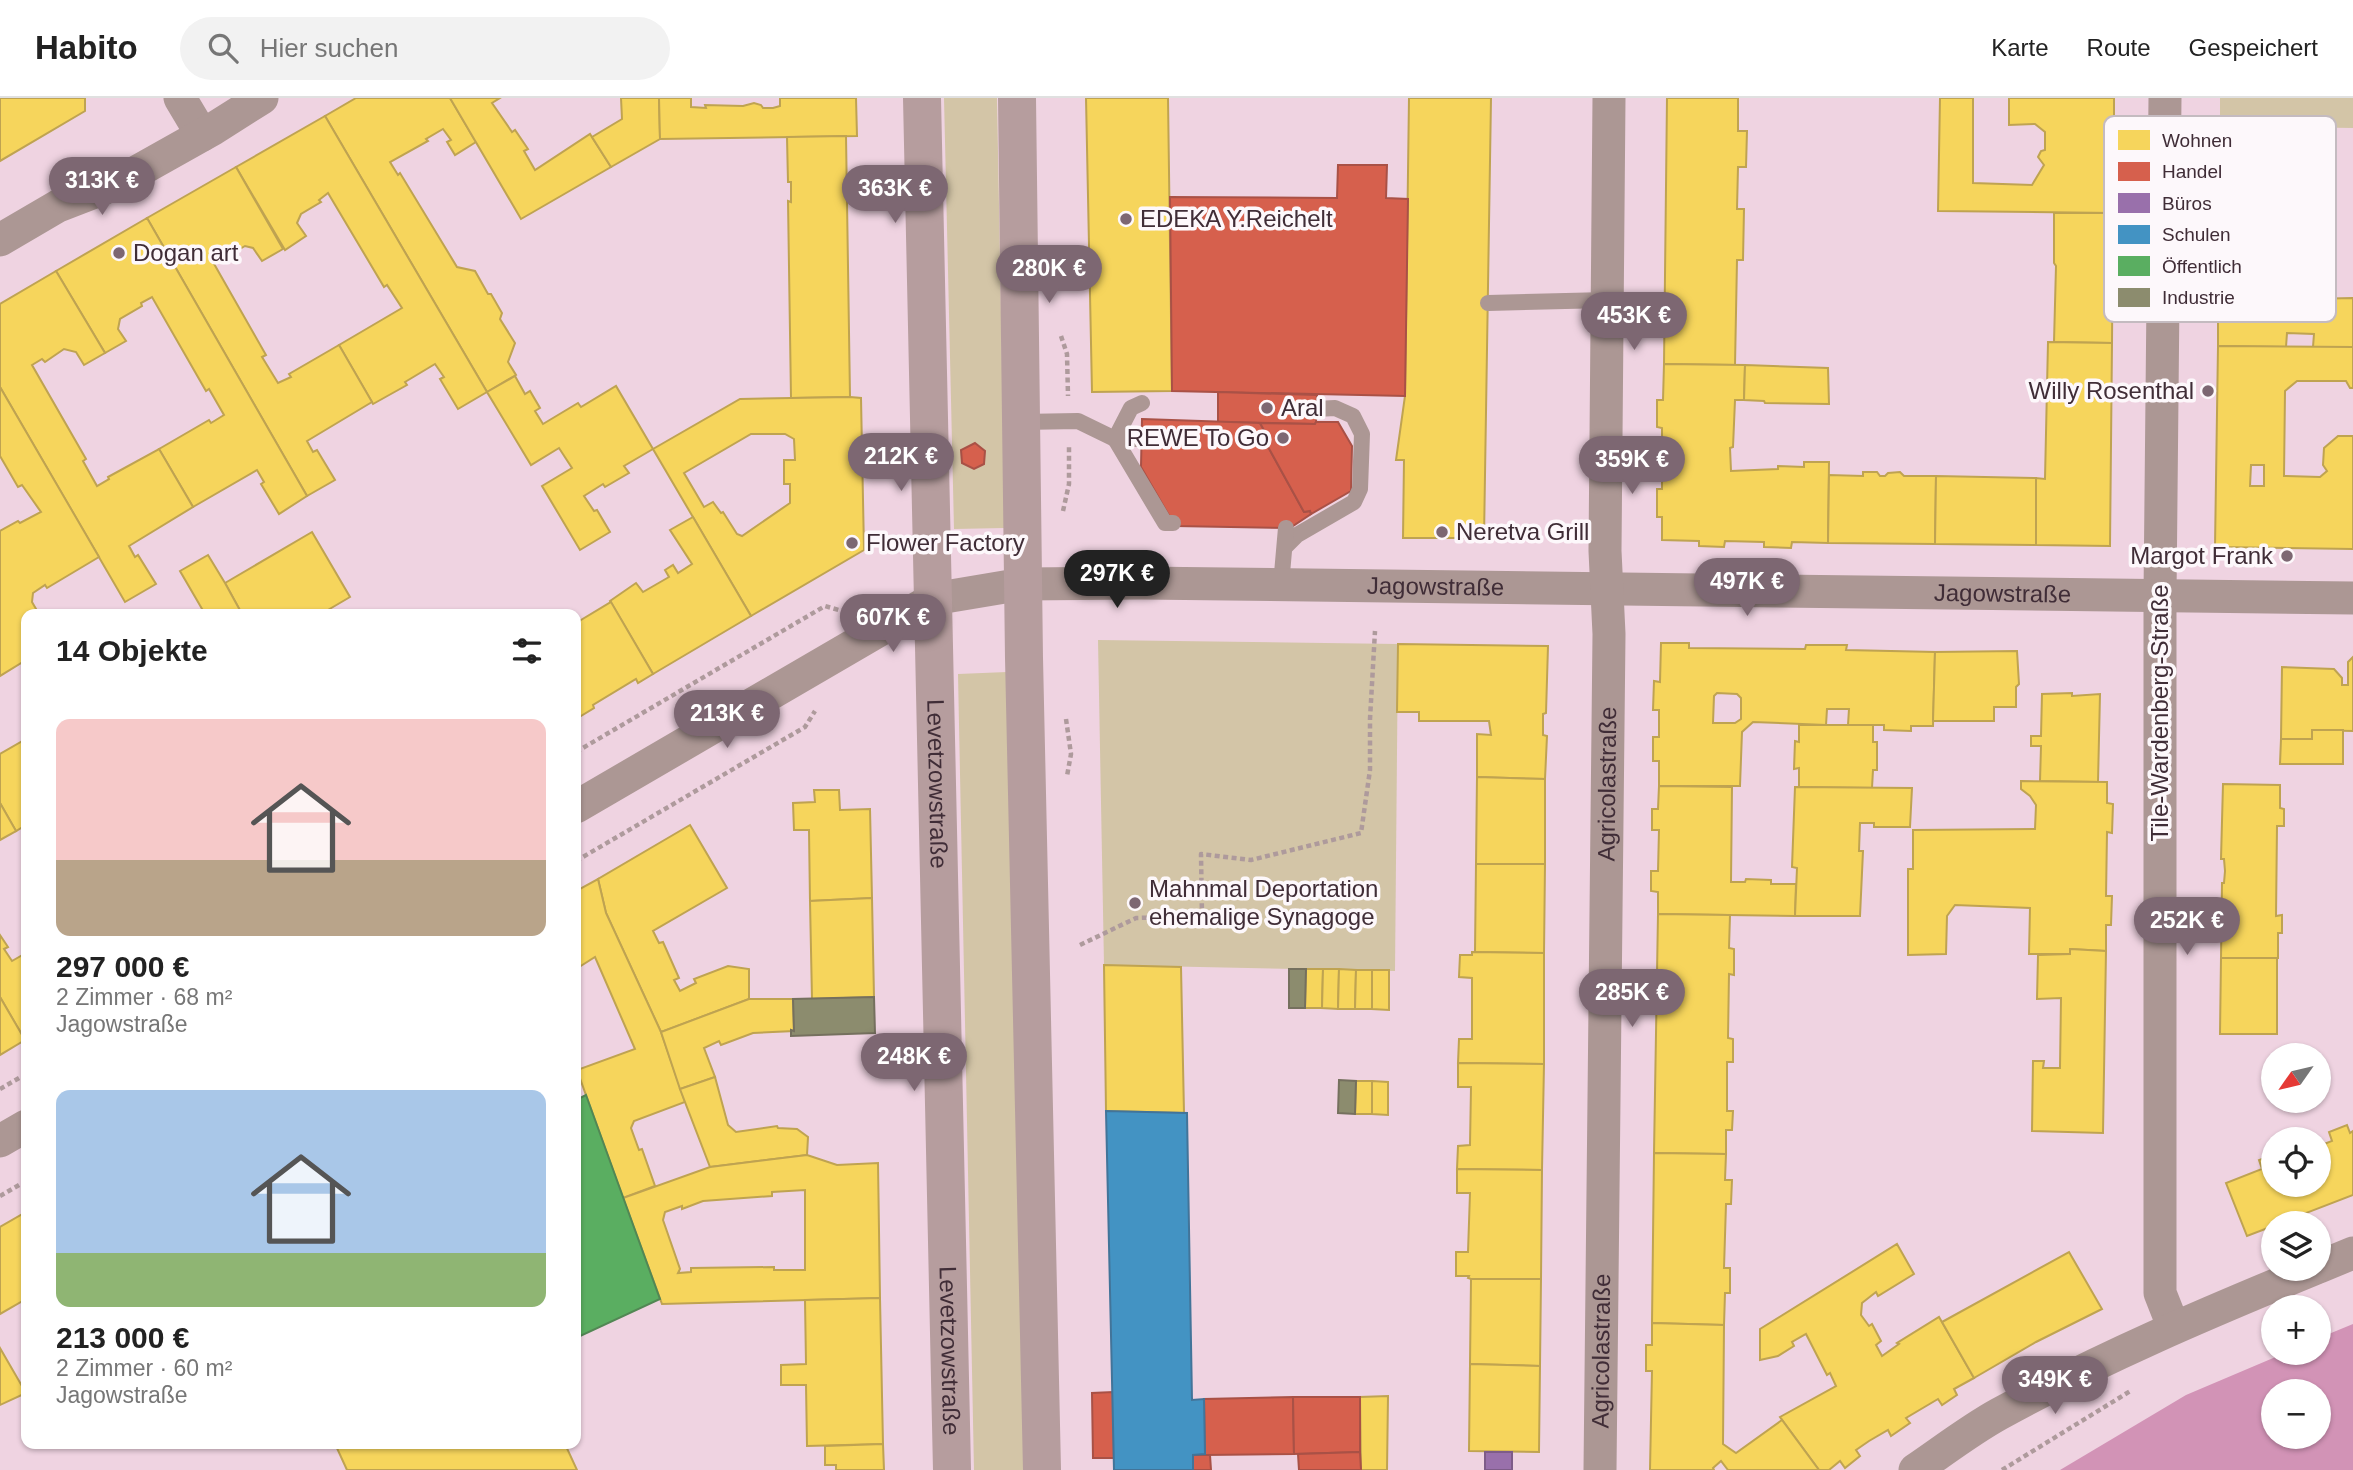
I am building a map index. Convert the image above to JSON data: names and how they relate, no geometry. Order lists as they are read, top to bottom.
{
  "streets": {
    "main road": ["Levetzowstraße"],
    "street": ["Jagowstraße", "Tile-Wardenberg-Straße", "Agricolastraße"]
  },
  "crossings": [
    ["Jagowstraße", "Tile-Wardenberg-Straße"],
    ["Jagowstraße", "Levetzowstraße"],
    ["Jagowstraße", "Agricolastraße"]
  ],
  "places": [
    "EDEKA Y.Reichelt",
    "Dogan art",
    "Willy Rosenthal",
    "Aral",
    "REWE To Go",
    "Neretva Grill",
    "Flower Factory",
    "Margot Frank",
    "Mahnmal Deportation ehemalige Synagoge"
  ],
  "legend": [
    "Wohnen",
    "Handel",
    "Büros",
    "Schulen",
    "Öffentlich",
    "Industrie"
  ],
  "north": "bottom left",
  "page": {
    "header": "Habito",
    "search": "Hier suchen",
    "nav": ["Karte", "Route", "Gespeichert"],
    "price": [
      "313K €",
      "363K €",
      "280K €",
      "453K €",
      "212K €",
      "359K €",
      "297K €",
      "497K €",
      "607K €",
      "213K €",
      "252K €",
      "285K €",
      "248K €",
      "349K €"
    ],
    "heading": "14 Objekte",
    "list": [
      {
        "name": "297 000 €",
        "note": "2 Zimmer · 68 m² · Jagowstraße"
      },
      {
        "name": "213 000 €",
        "note": "2 Zimmer · 60 m² · Jagowstraße"
      }
    ],
    "map_buttons": ["+", "−"]
  }
}
